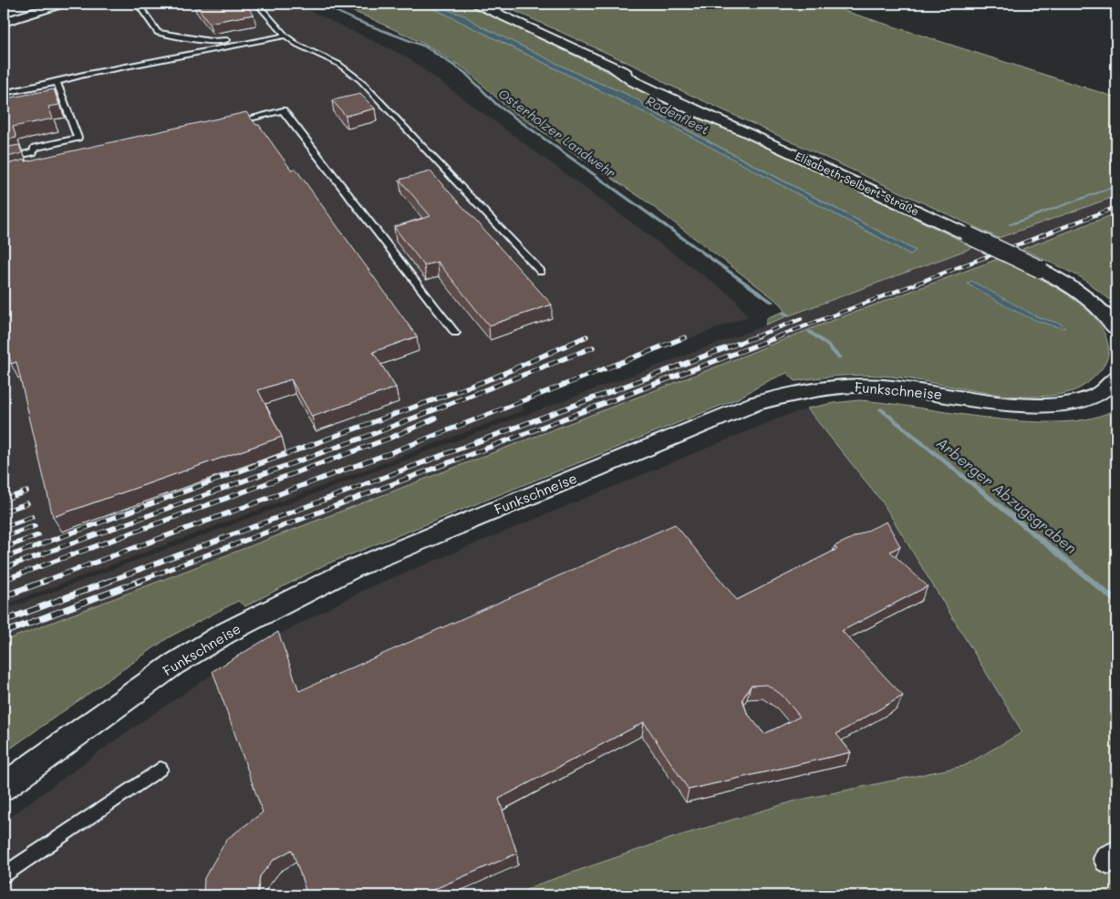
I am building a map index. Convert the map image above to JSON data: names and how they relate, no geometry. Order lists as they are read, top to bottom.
{
  "streets": {
    "street": ["Elisabeth-Selbert-Straße", "Funkschneise"]
  },
  "water": ["Rodenfleet", "Osterholzer Landwehr", "Arberger Abzugsgraben"]
}
